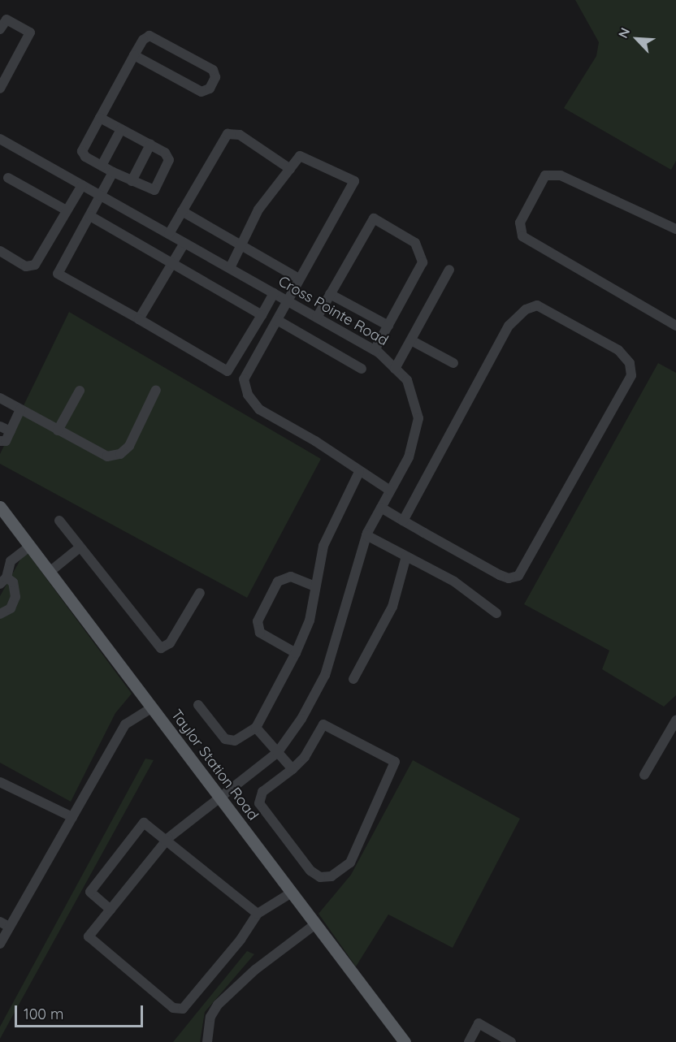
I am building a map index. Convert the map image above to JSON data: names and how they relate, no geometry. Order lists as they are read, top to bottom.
{
  "streets": {
    "main road": ["Taylor Station Road"],
    "street": ["Cross Pointe Road"]
  },
  "crossings": [
    ["Cross Pointe Road", "Taylor Station Road"]
  ],
  "scale_bar": "100 m",
  "north": "top left"
}
